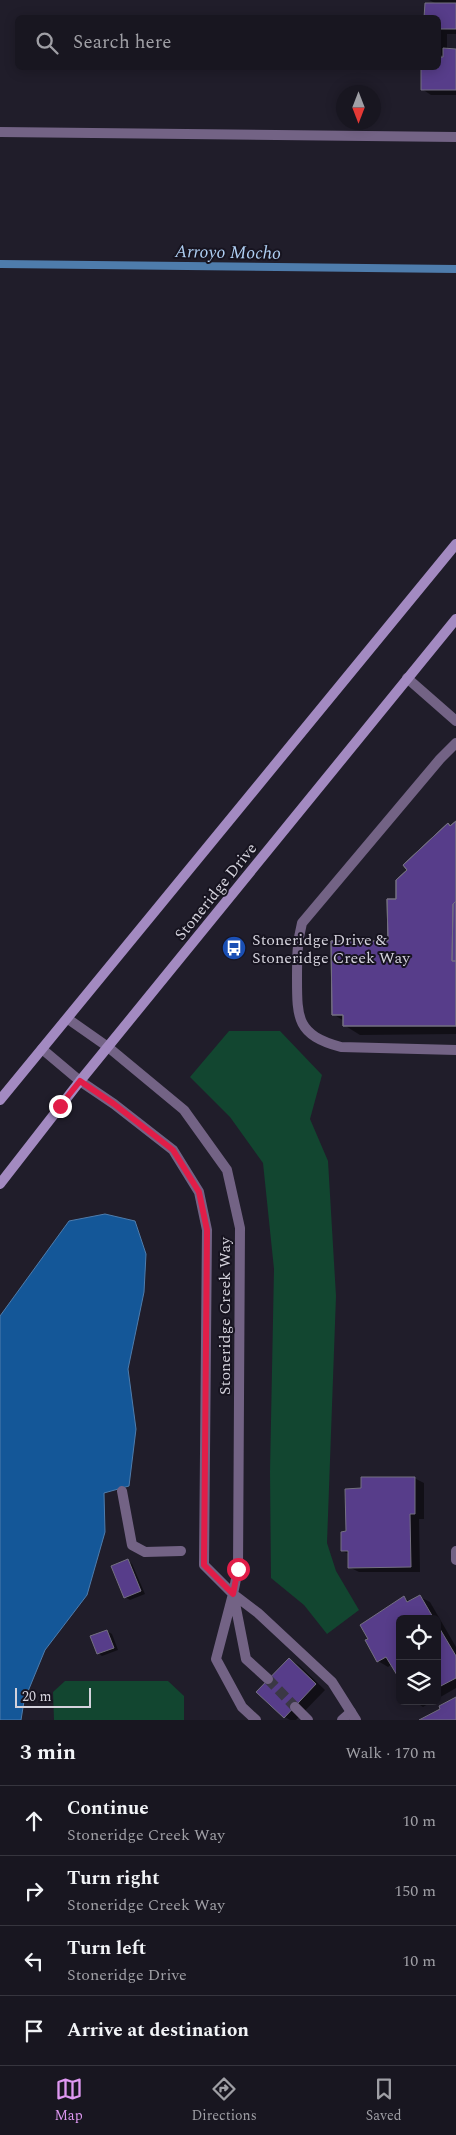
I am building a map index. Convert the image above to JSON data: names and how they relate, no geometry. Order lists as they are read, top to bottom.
{
  "streets": {
    "main road": ["Stoneridge Drive"],
    "street": ["Stoneridge Creek Way"]
  },
  "crossings": [
    ["Stoneridge Drive", "Stoneridge Creek Way"]
  ],
  "water": ["Arroyo Mocho"],
  "places": {
    "bus stop": ["Stoneridge Drive & Stoneridge Creek Way"]
  },
  "scale_bar": "20 m",
  "north": "bottom",
  "page": {
    "search": "Search here",
    "scale": "20 m",
    "heading": ["3 min", "Walk · 170 m"],
    "list": [
      ["Continue", "Stoneridge Creek Way", "10 m"],
      ["Turn right", "Stoneridge Creek Way", "150 m"],
      ["Turn left", "Stoneridge Drive", "10 m"],
      "Arrive at destination"
    ],
    "nav": ["Map", "Directions", "Saved"]
  }
}
